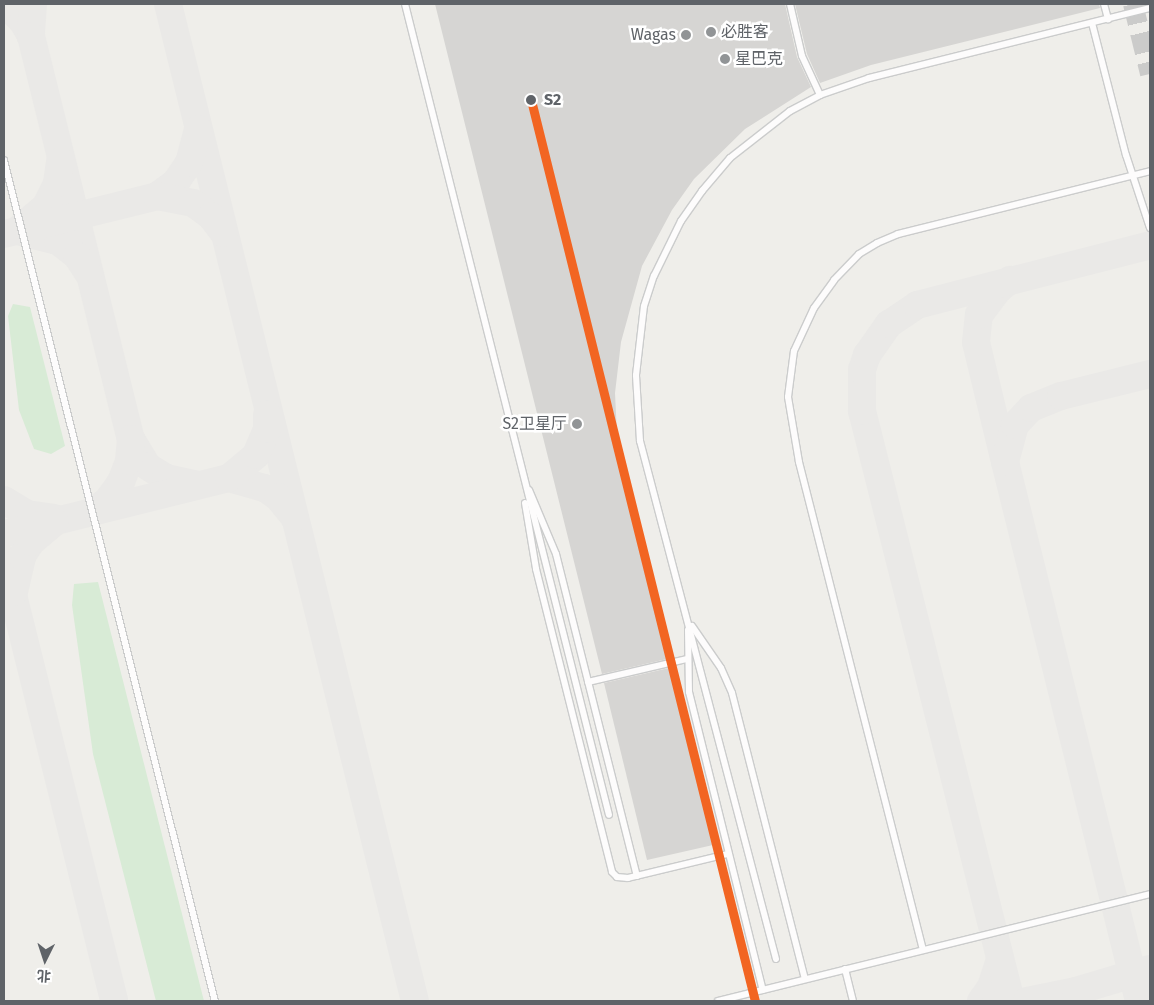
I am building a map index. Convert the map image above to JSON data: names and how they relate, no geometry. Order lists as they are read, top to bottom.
{
  "places": [
    "必胜客",
    "Wagas",
    "星巴克",
    "S2",
    "S2卫星厅"
  ],
  "north": "bottom"
}
